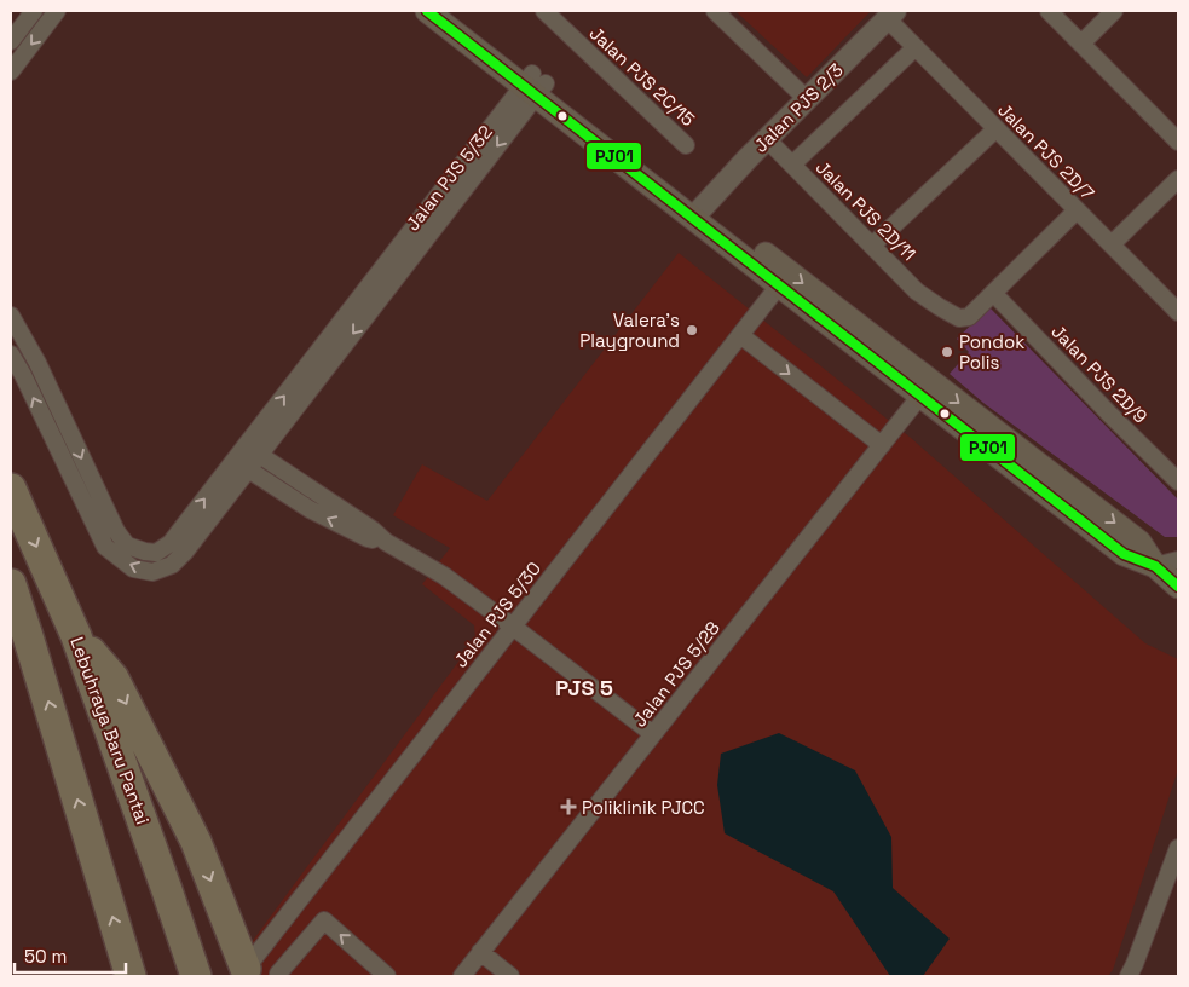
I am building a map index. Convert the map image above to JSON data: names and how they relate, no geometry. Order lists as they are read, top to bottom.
{
  "streets": {
    "highway": ["Lebuhraya Baru Pantai"],
    "street": [
      "Jalan PJS 2C/15",
      "Jalan PJS 2/3",
      "Jalan PJS 2D/7",
      "Jalan PJS 5/32",
      "Jalan PJS 2D/11",
      "Jalan PJS 2D/9",
      "Jalan PJS 5/30",
      "Jalan PJS 5/28"
    ]
  },
  "crossings": [
    ["Jalan PJS 2/3", "Jalan PJS 2D/7"],
    ["Jalan PJS 2/3", "Jalan PJS 2D/11"],
    ["Jalan PJS 2D/11", "Jalan PJS 2D/9"]
  ],
  "districts": ["PJS 5"],
  "places": {
    "other": ["Valera's Playground", "Pondok Polis"],
    "health": ["Poliklinik PJCC"]
  },
  "lines": ["transit line PJ01"],
  "scale_bar": "50 m"
}
